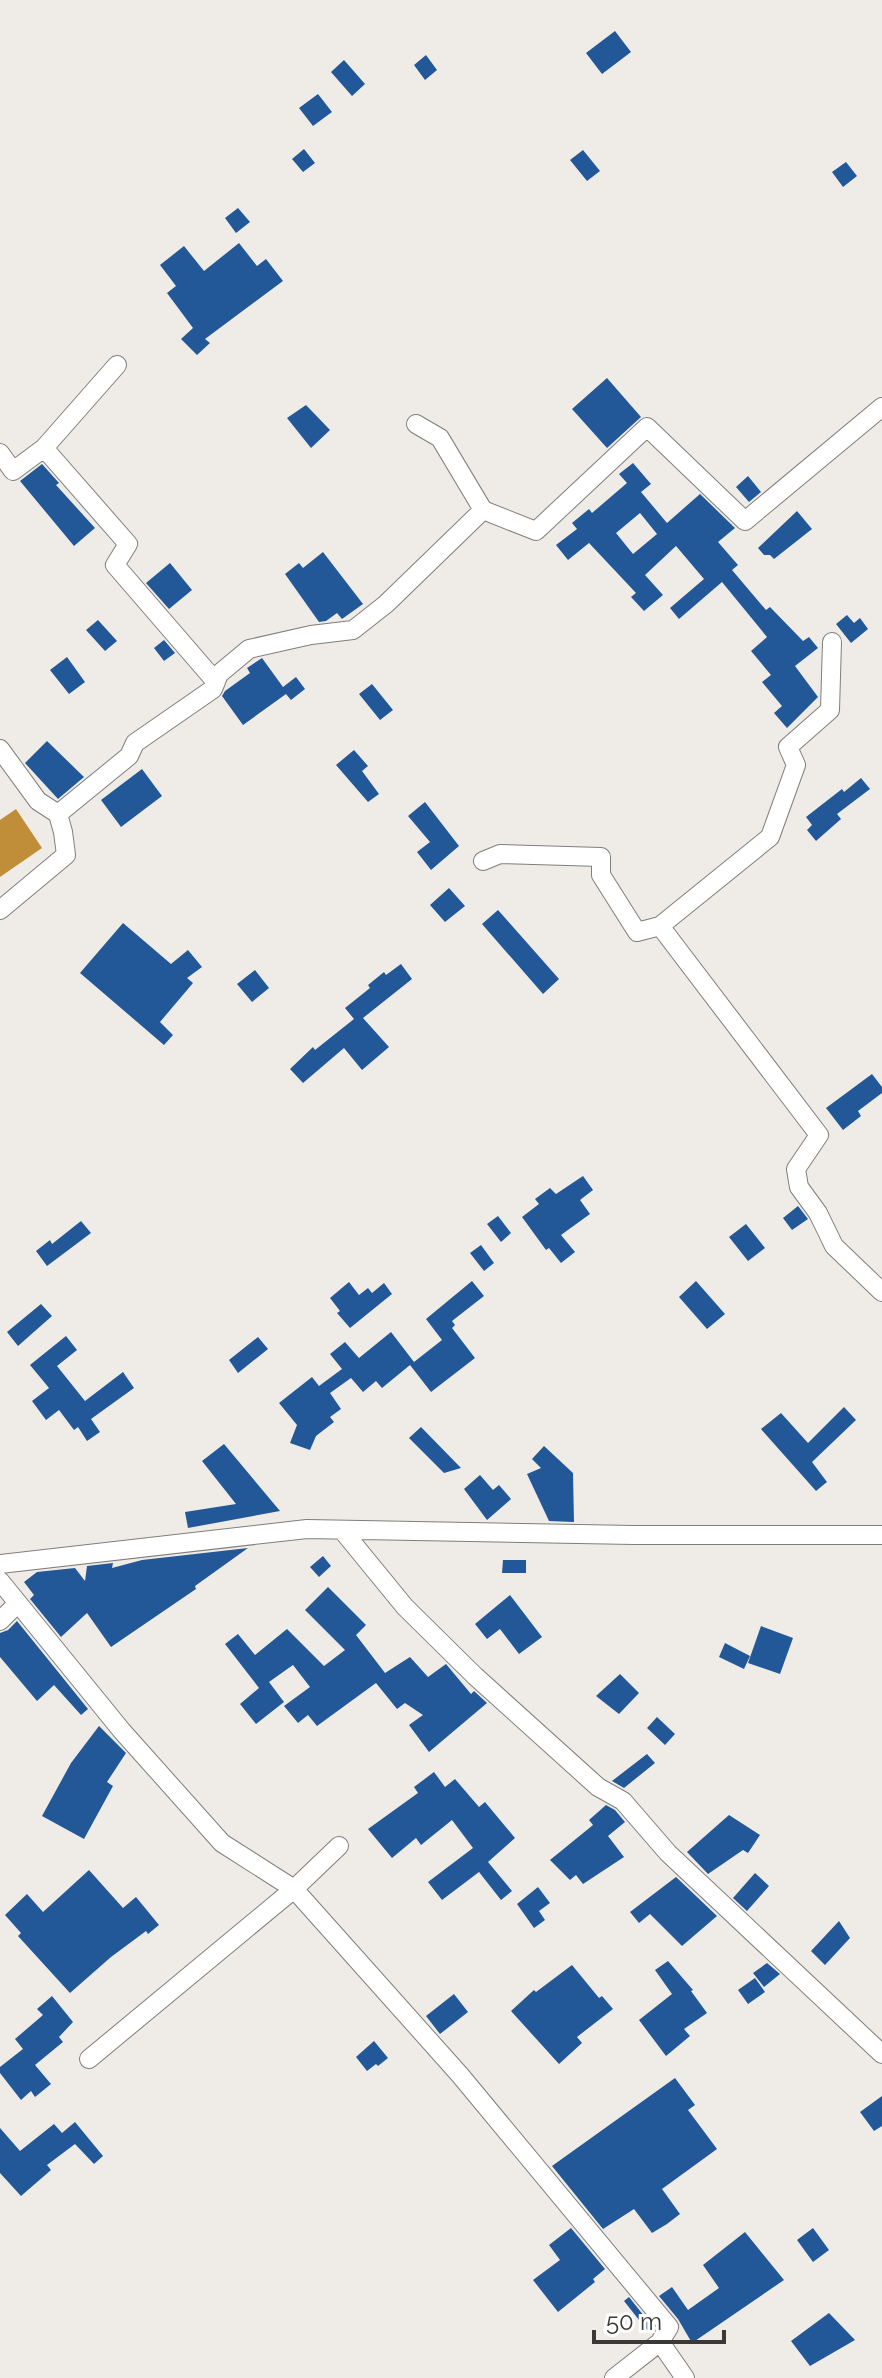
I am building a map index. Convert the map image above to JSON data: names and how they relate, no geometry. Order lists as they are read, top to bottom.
{
  "scale_bar": "50 m"
}
